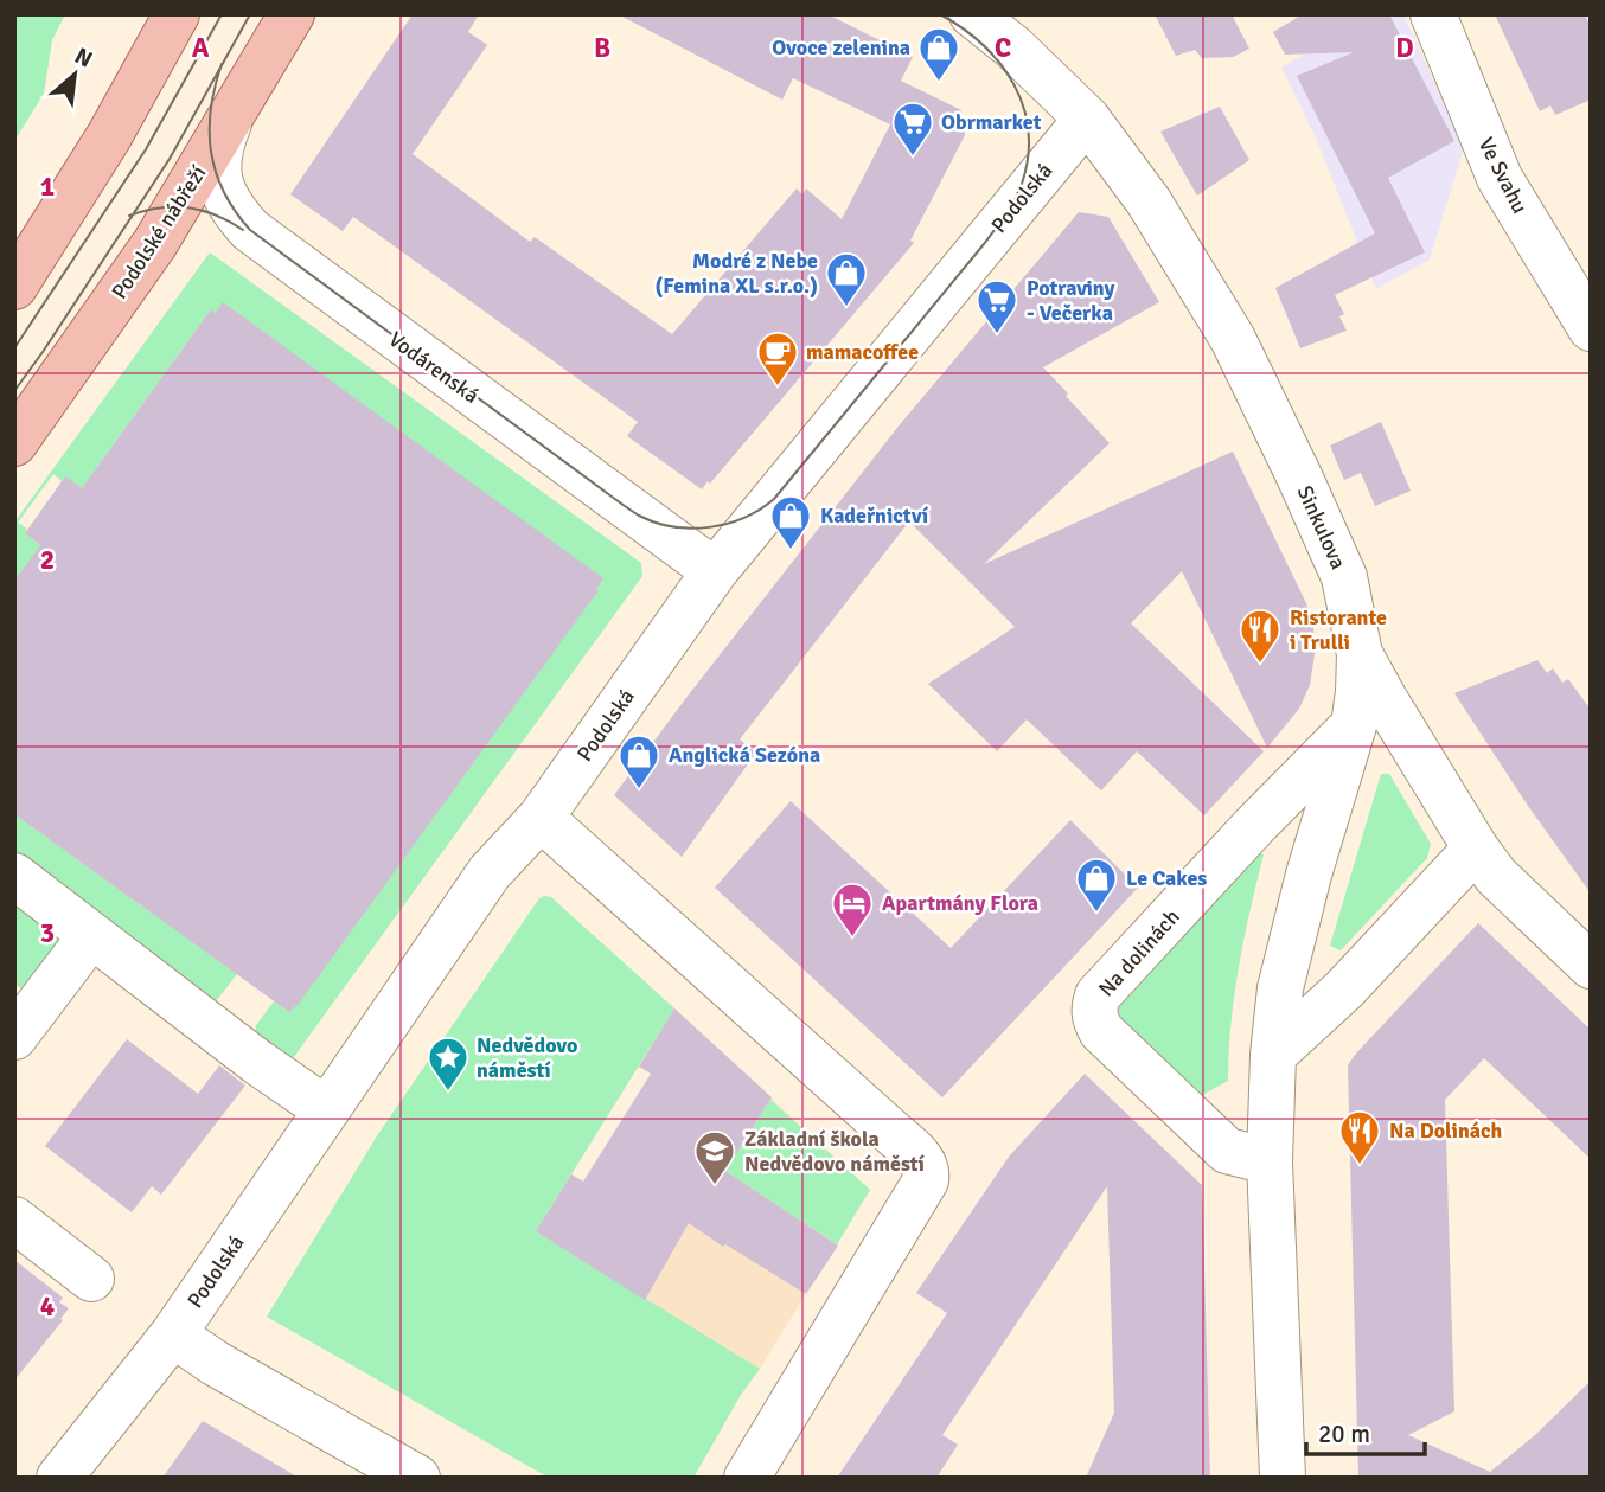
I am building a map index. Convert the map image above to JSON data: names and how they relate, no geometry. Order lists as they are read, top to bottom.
{
  "streets": {
    "main road": ["Podolské nábřeží"],
    "street": [
      "Ve Svahu",
      "Podolská",
      "Vodárenská",
      "Sinkulova",
      "Na dolinách"
    ]
  },
  "crossings": [
    ["Podolská", "Vodárenská"],
    ["Podolská", "Sinkulova"],
    ["Podolské nábřeží", "Vodárenská"]
  ],
  "places": {
    "shop": [
      "Ovoce zelenina",
      "Modré z Nebe (Femina XL s.r.o.)",
      "Kadeřnictví",
      "Anglická Sezóna",
      "Le Cakes"
    ],
    "supermarket": ["Obrmarket", "Potraviny - Večerka"],
    "cafe": ["mamacoffee"],
    "restaurant": ["Ristorante i Trulli", "Na Dolinách"],
    "hotel": ["Apartmány Flora"],
    "place": ["Nedvědovo náměstí"],
    "school or university": ["Základní škola Nedvědovo náměstí"]
  },
  "scale_bar": "20 m",
  "north": "top right",
  "grid": {
    "columns": [
      "A",
      "B",
      "C",
      "D"
    ],
    "rows": [
      "1",
      "2",
      "3",
      "4"
    ]
  }
}
